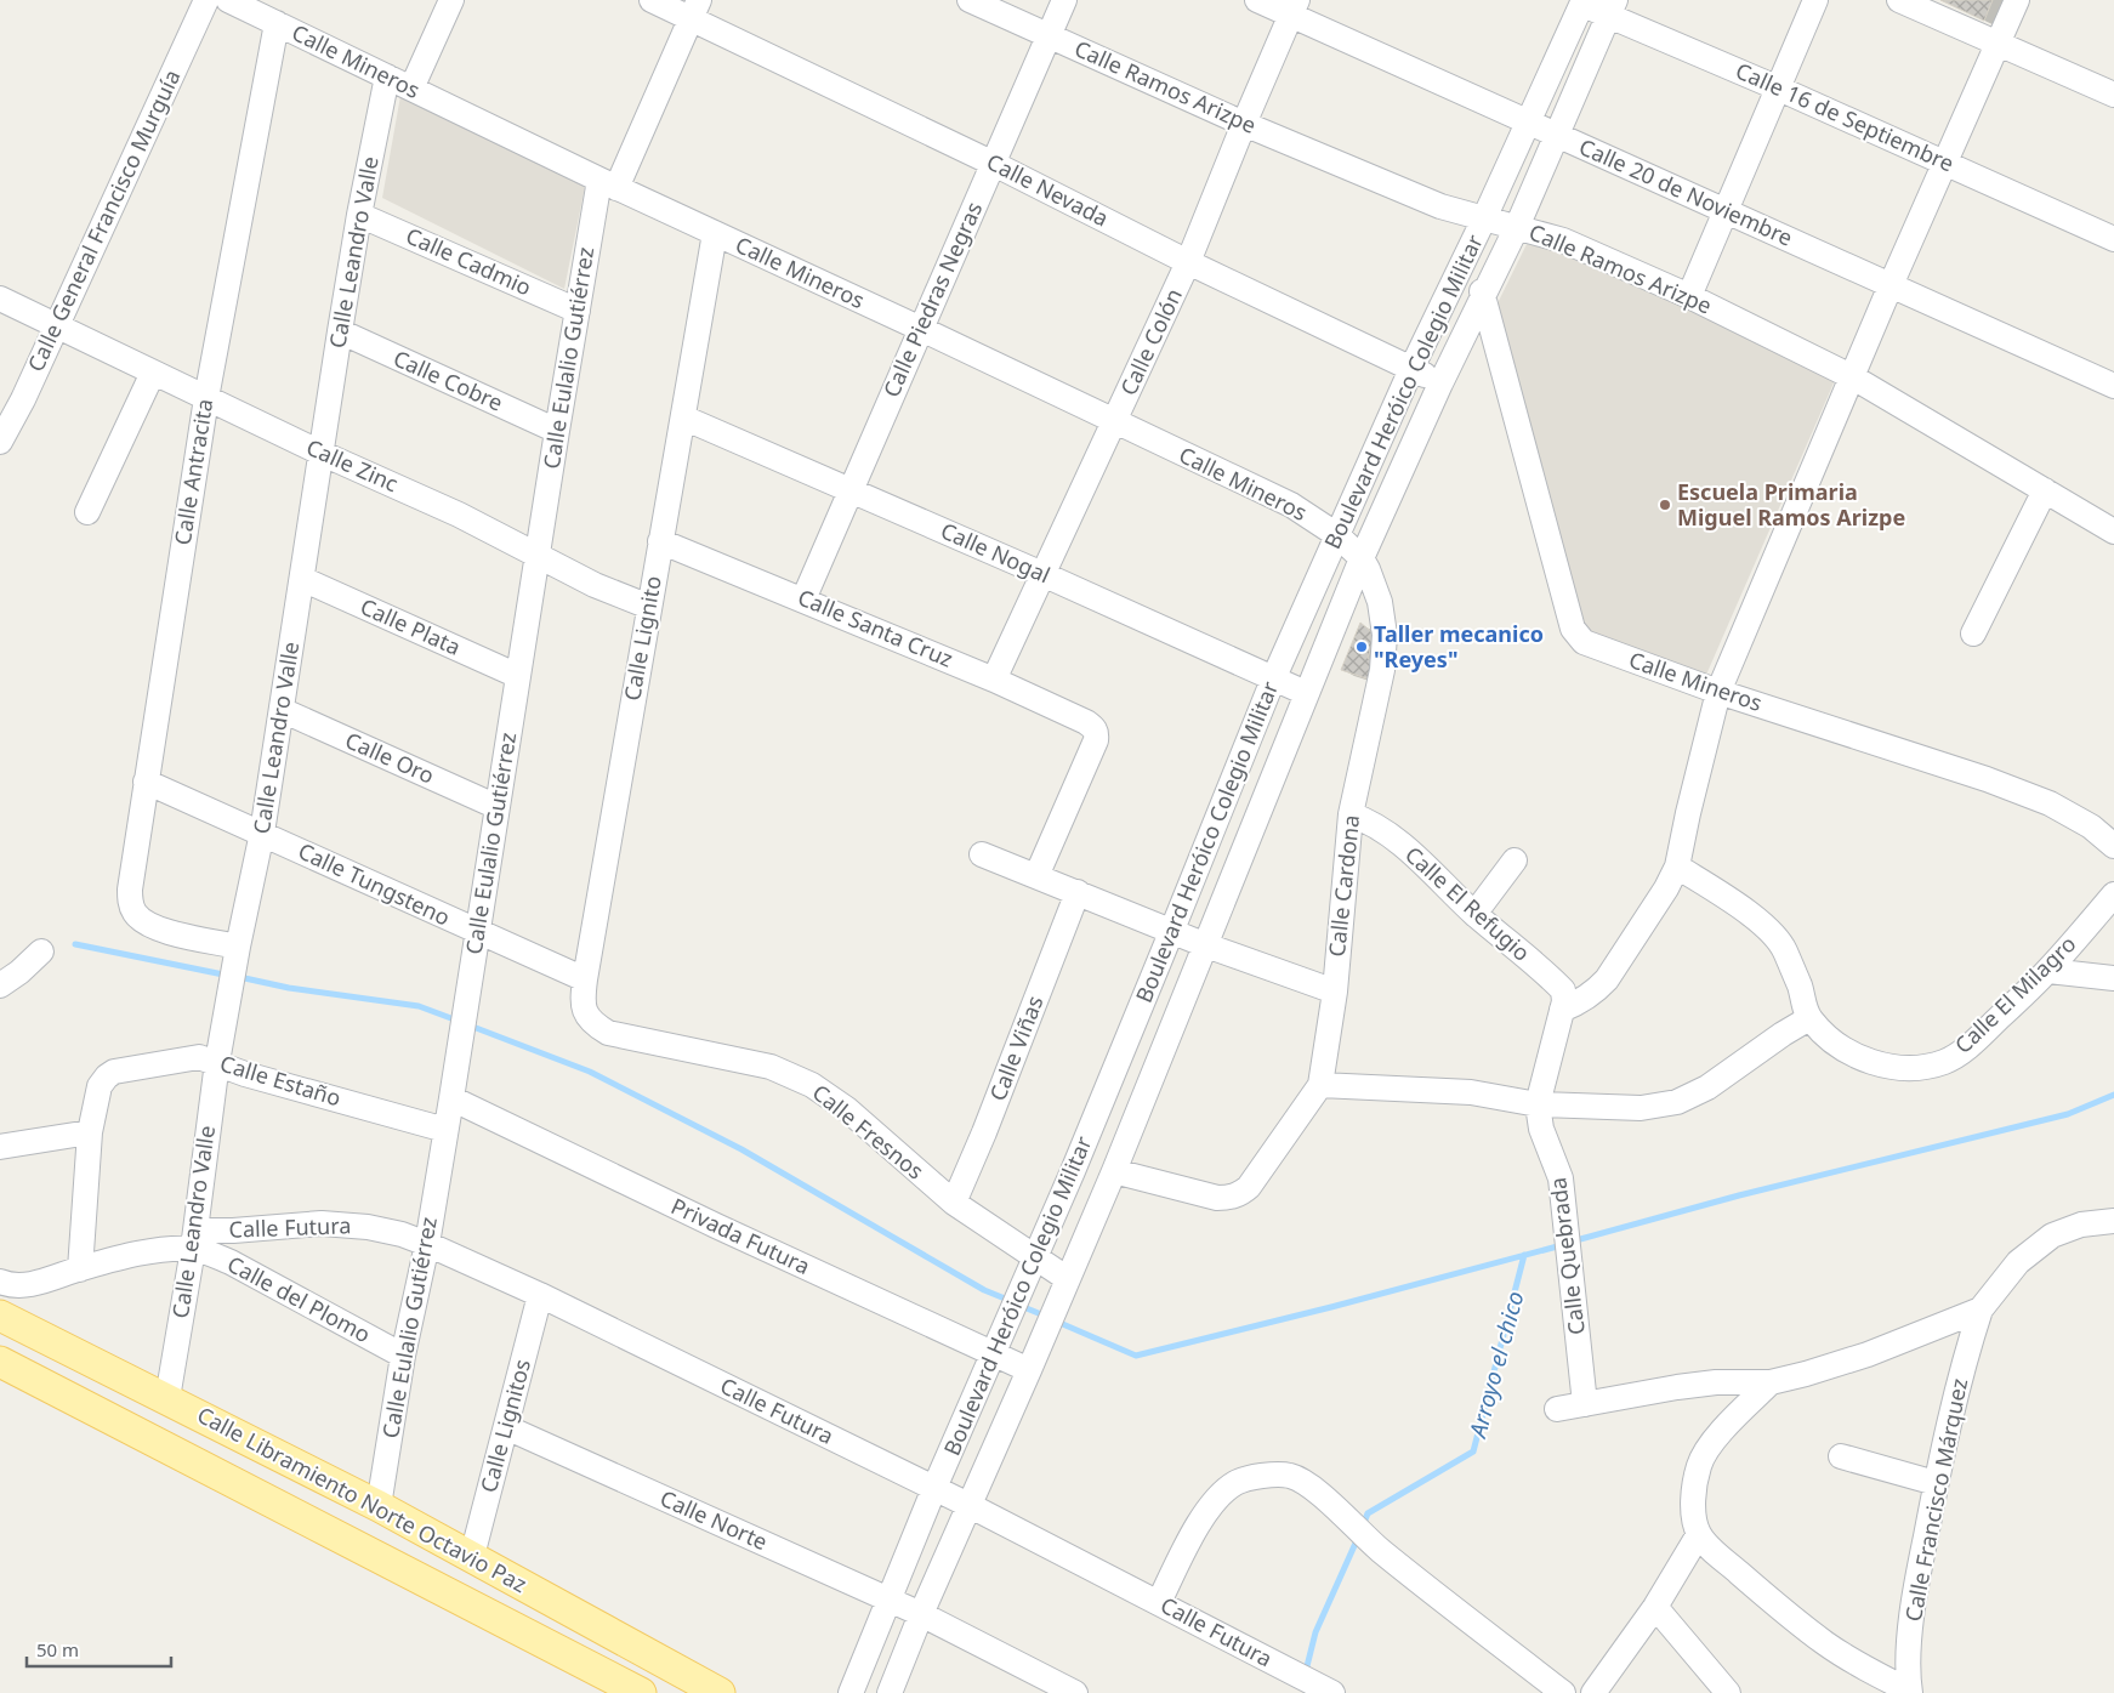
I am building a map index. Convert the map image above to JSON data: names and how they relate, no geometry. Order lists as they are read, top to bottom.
{
  "streets": {
    "main road": ["Calle Libramiento Norte Octavio Paz"],
    "street": [
      "Calle Mineros",
      "Calle Ramos Arizpe",
      "Calle 16 de Septiembre",
      "Calle Nevada",
      "Calle 20 de Noviembre",
      "Calle General Francisco Murguía",
      "Calle Leandro Valle",
      "Calle Cadmio",
      "Calle Piedras Negras",
      "Calle Colón",
      "Calle Eulalio Gutiérrez",
      "Calle Cobre",
      "Boulevard Heróico Colegio Militar",
      "Calle Zinc",
      "Calle Antracita",
      "Calle Nogal",
      "Calle Plata",
      "Calle Santa Cruz",
      "Calle Lignito",
      "Calle Oro",
      "Calle Tungsteno",
      "Calle Cardona",
      "Calle El Refugio",
      "Calle El Milagro",
      "Calle Viñas",
      "Calle Estaño",
      "Calle Fresnos",
      "Calle Futura",
      "Privada Futura",
      "Calle Quebrada",
      "Calle del Plomo",
      "Calle Lignitos",
      "Calle Francisco Márquez",
      "Calle Norte"
    ]
  },
  "crossings": [
    ["Calle Mineros", "Calle Leandro Valle"],
    ["Calle Mineros", "Calle Piedras Negras"],
    ["Calle Mineros", "Calle Colón"],
    ["Calle Mineros", "Calle Eulalio Gutiérrez"],
    ["Calle Mineros", "Boulevard Heróico Colegio Militar"],
    ["Calle Mineros", "Calle Antracita"],
    ["Calle Mineros", "Calle Lignito"],
    ["Calle Mineros", "Calle Cardona"],
    ["Calle Ramos Arizpe", "Calle Piedras Negras"],
    ["Calle Ramos Arizpe", "Calle Colón"],
    ["Calle Ramos Arizpe", "Boulevard Heróico Colegio Militar"],
    ["Calle 16 de Septiembre", "Boulevard Heróico Colegio Militar"],
    ["Calle Nevada", "Calle Piedras Negras"],
    ["Calle Nevada", "Calle Colón"],
    ["Calle Nevada", "Calle Eulalio Gutiérrez"],
    ["Calle Nevada", "Boulevard Heróico Colegio Militar"],
    ["Calle 20 de Noviembre", "Calle Colón"],
    ["Calle 20 de Noviembre", "Boulevard Heróico Colegio Militar"],
    ["Calle General Francisco Murguía", "Calle Zinc"],
    ["Calle Leandro Valle", "Calle Cadmio"],
    ["Calle Leandro Valle", "Calle Cobre"],
    ["Calle Leandro Valle", "Calle Zinc"],
    ["Calle Leandro Valle", "Calle Antracita"],
    ["Calle Leandro Valle", "Calle Plata"],
    ["Calle Leandro Valle", "Calle Oro"],
    ["Calle Leandro Valle", "Calle Tungsteno"],
    ["Calle Leandro Valle", "Calle Estaño"],
    ["Calle Leandro Valle", "Calle Futura"],
    ["Calle Leandro Valle", "Calle del Plomo"],
    ["Calle Leandro Valle", "Calle Libramiento Norte Octavio Paz"],
    ["Calle Cadmio", "Calle Eulalio Gutiérrez"],
    ["Calle Piedras Negras", "Calle Nogal"],
    ["Calle Piedras Negras", "Calle Santa Cruz"],
    ["Calle Colón", "Calle Nogal"],
    ["Calle Colón", "Calle Santa Cruz"],
    ["Calle Eulalio Gutiérrez", "Calle Cobre"],
    ["Calle Eulalio Gutiérrez", "Calle Zinc"],
    ["Calle Eulalio Gutiérrez", "Calle Plata"],
    ["Calle Eulalio Gutiérrez", "Calle Oro"],
    ["Calle Eulalio Gutiérrez", "Calle Tungsteno"],
    ["Calle Eulalio Gutiérrez", "Calle Estaño"],
    ["Calle Eulalio Gutiérrez", "Calle Futura"],
    ["Calle Eulalio Gutiérrez", "Privada Futura"],
    ["Calle Eulalio Gutiérrez", "Calle del Plomo"],
    ["Calle Eulalio Gutiérrez", "Calle Libramiento Norte Octavio Paz"],
    ["Boulevard Heróico Colegio Militar", "Calle Nogal"],
    ["Boulevard Heróico Colegio Militar", "Calle Cardona"],
    ["Boulevard Heróico Colegio Militar", "Calle Fresnos"],
    ["Boulevard Heróico Colegio Militar", "Calle Futura"],
    ["Boulevard Heróico Colegio Militar", "Privada Futura"],
    ["Boulevard Heróico Colegio Militar", "Calle Norte"],
    ["Calle Zinc", "Calle Antracita"],
    ["Calle Zinc", "Calle Lignito"],
    ["Calle Antracita", "Calle Tungsteno"],
    ["Calle Nogal", "Calle Lignito"],
    ["Calle Santa Cruz", "Calle Lignito"],
    ["Calle Lignito", "Calle Tungsteno"],
    ["Calle Lignito", "Calle Fresnos"],
    ["Calle Cardona", "Calle El Refugio"],
    ["Calle El Refugio", "Calle Quebrada"],
    ["Calle Viñas", "Calle Fresnos"],
    ["Calle Futura", "Calle del Plomo"],
    ["Calle Futura", "Calle Lignitos"],
    ["Calle Lignitos", "Calle Libramiento Norte Octavio Paz"],
    ["Calle Lignitos", "Calle Norte"]
  ],
  "water": ["Arroyo el chico"],
  "places": ["Escuela Primaria Miguel Ramos Arizpe", "Taller mecanico \"Reyes\""],
  "scale_bar": "50 m"
}
